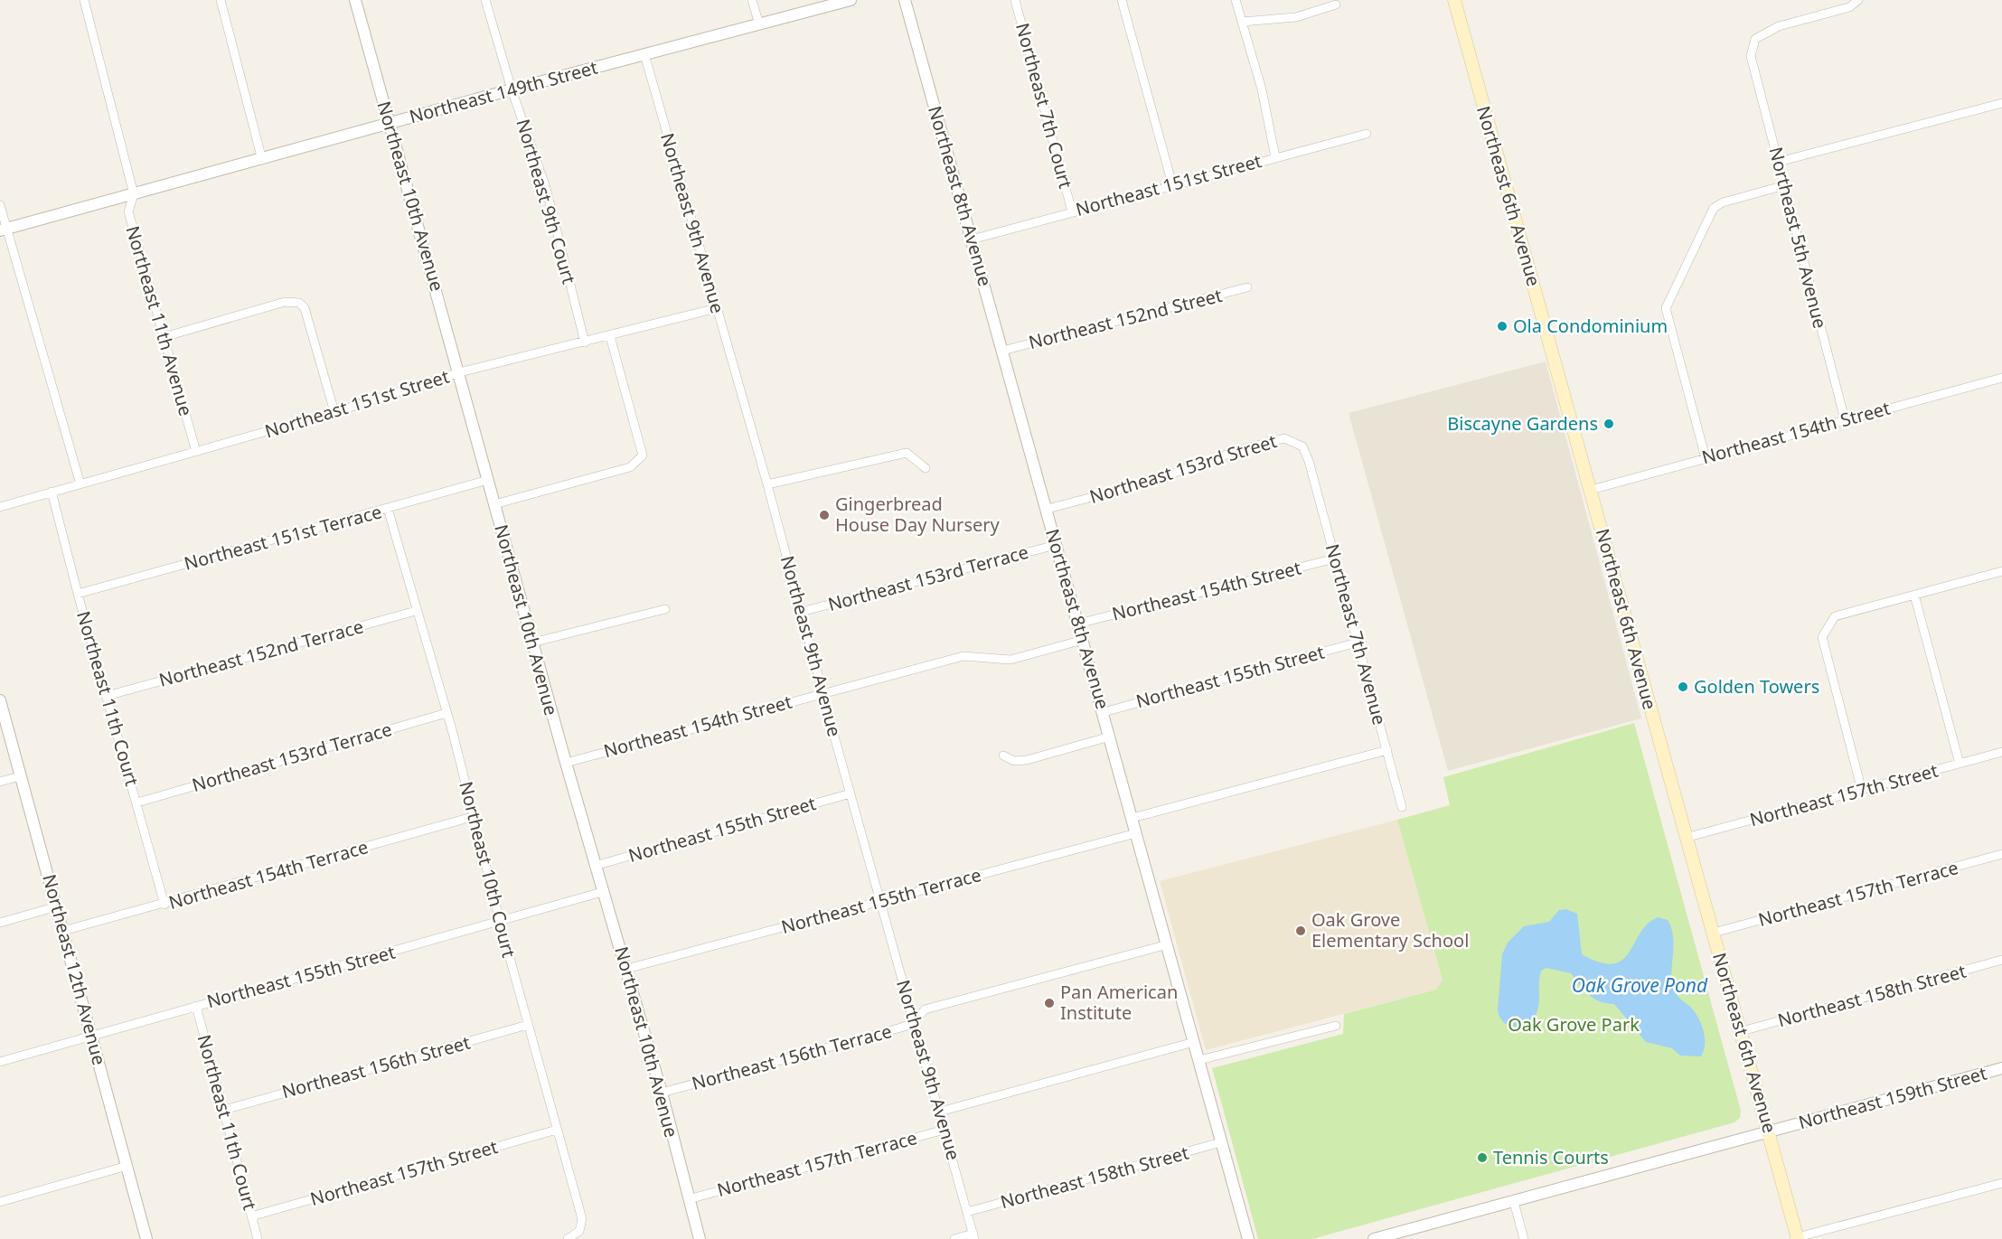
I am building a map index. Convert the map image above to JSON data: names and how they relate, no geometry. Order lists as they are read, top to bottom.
{
  "streets": {
    "main road": ["Northeast 6th Avenue"],
    "street": [
      "Northeast 149th Street",
      "Northeast 7th Court",
      "Northeast 151st Street",
      "Northeast 10th Avenue",
      "Northeast 8th Avenue",
      "Northeast 9th Court",
      "Northeast 9th Avenue",
      "Northeast 5th Avenue",
      "Northeast 152nd Street",
      "Northeast 11th Avenue",
      "Northeast 154th Street",
      "Northeast 153rd Street",
      "Northeast 151st Terrace",
      "Northeast 153rd Terrace",
      "Northeast 7th Avenue",
      "Northeast 152nd Terrace",
      "Northeast 155th Street",
      "Northeast 11th Court",
      "Northeast 157th Street",
      "Northeast 10th Court",
      "Northeast 154th Terrace",
      "Northeast 157th Terrace",
      "Northeast 155th Terrace",
      "Northeast 12th Avenue",
      "Northeast 158th Street",
      "Northeast 156th Terrace",
      "Northeast 156th Street",
      "Northeast 159th Street"
    ]
  },
  "crossings": [
    ["Northeast 149th Street", "Northeast 10th Avenue"],
    ["Northeast 149th Street", "Northeast 9th Court"],
    ["Northeast 149th Street", "Northeast 9th Avenue"],
    ["Northeast 149th Street", "Northeast 11th Avenue"],
    ["Northeast 7th Court", "Northeast 151st Street"],
    ["Northeast 151st Street", "Northeast 10th Avenue"],
    ["Northeast 151st Street", "Northeast 8th Avenue"],
    ["Northeast 151st Street", "Northeast 9th Court"],
    ["Northeast 151st Street", "Northeast 9th Avenue"],
    ["Northeast 151st Street", "Northeast 11th Avenue"],
    ["Northeast 151st Street", "Northeast 11th Court"],
    ["Northeast 10th Avenue", "Northeast 154th Street"],
    ["Northeast 10th Avenue", "Northeast 151st Terrace"],
    ["Northeast 10th Avenue", "Northeast 155th Street"],
    ["Northeast 10th Avenue", "Northeast 157th Terrace"],
    ["Northeast 10th Avenue", "Northeast 155th Terrace"],
    ["Northeast 10th Avenue", "Northeast 156th Terrace"],
    ["Northeast 8th Avenue", "Northeast 152nd Street"],
    ["Northeast 8th Avenue", "Northeast 154th Street"],
    ["Northeast 8th Avenue", "Northeast 153rd Street"],
    ["Northeast 8th Avenue", "Northeast 153rd Terrace"],
    ["Northeast 8th Avenue", "Northeast 155th Street"],
    ["Northeast 8th Avenue", "Northeast 155th Terrace"],
    ["Northeast 8th Avenue", "Northeast 158th Street"],
    ["Northeast 8th Avenue", "Northeast 156th Terrace"],
    ["Northeast 6th Avenue", "Northeast 154th Street"],
    ["Northeast 6th Avenue", "Northeast 157th Street"],
    ["Northeast 6th Avenue", "Northeast 157th Terrace"],
    ["Northeast 6th Avenue", "Northeast 158th Street"],
    ["Northeast 6th Avenue", "Northeast 159th Street"],
    ["Northeast 9th Avenue", "Northeast 154th Street"],
    ["Northeast 9th Avenue", "Northeast 153rd Terrace"],
    ["Northeast 9th Avenue", "Northeast 155th Street"],
    ["Northeast 9th Avenue", "Northeast 157th Terrace"],
    ["Northeast 9th Avenue", "Northeast 155th Terrace"],
    ["Northeast 9th Avenue", "Northeast 158th Street"],
    ["Northeast 9th Avenue", "Northeast 156th Terrace"],
    ["Northeast 5th Avenue", "Northeast 154th Street"],
    ["Northeast 154th Street", "Northeast 7th Avenue"],
    ["Northeast 153rd Street", "Northeast 7th Avenue"],
    ["Northeast 151st Terrace", "Northeast 11th Court"],
    ["Northeast 151st Terrace", "Northeast 10th Court"],
    ["Northeast 153rd Terrace", "Northeast 11th Court"],
    ["Northeast 153rd Terrace", "Northeast 10th Court"],
    ["Northeast 7th Avenue", "Northeast 155th Street"],
    ["Northeast 152nd Terrace", "Northeast 11th Court"],
    ["Northeast 152nd Terrace", "Northeast 10th Court"],
    ["Northeast 155th Street", "Northeast 11th Court"],
    ["Northeast 155th Street", "Northeast 10th Court"],
    ["Northeast 155th Street", "Northeast 12th Avenue"],
    ["Northeast 11th Court", "Northeast 157th Street"],
    ["Northeast 11th Court", "Northeast 154th Terrace"],
    ["Northeast 11th Court", "Northeast 156th Street"],
    ["Northeast 157th Street", "Northeast 10th Court"],
    ["Northeast 10th Court", "Northeast 154th Terrace"],
    ["Northeast 10th Court", "Northeast 156th Street"],
    ["Northeast 154th Terrace", "Northeast 12th Avenue"]
  ],
  "water": ["Oak Grove Pond"],
  "parks": ["Oak Grove Park"],
  "places": [
    "Ola Condominium",
    "Biscayne Gardens",
    "Gingerbread House Day Nursery",
    "Golden Towers",
    "Oak Grove Elementary School",
    "Pan American Institute",
    "Tennis Courts"
  ]
}
